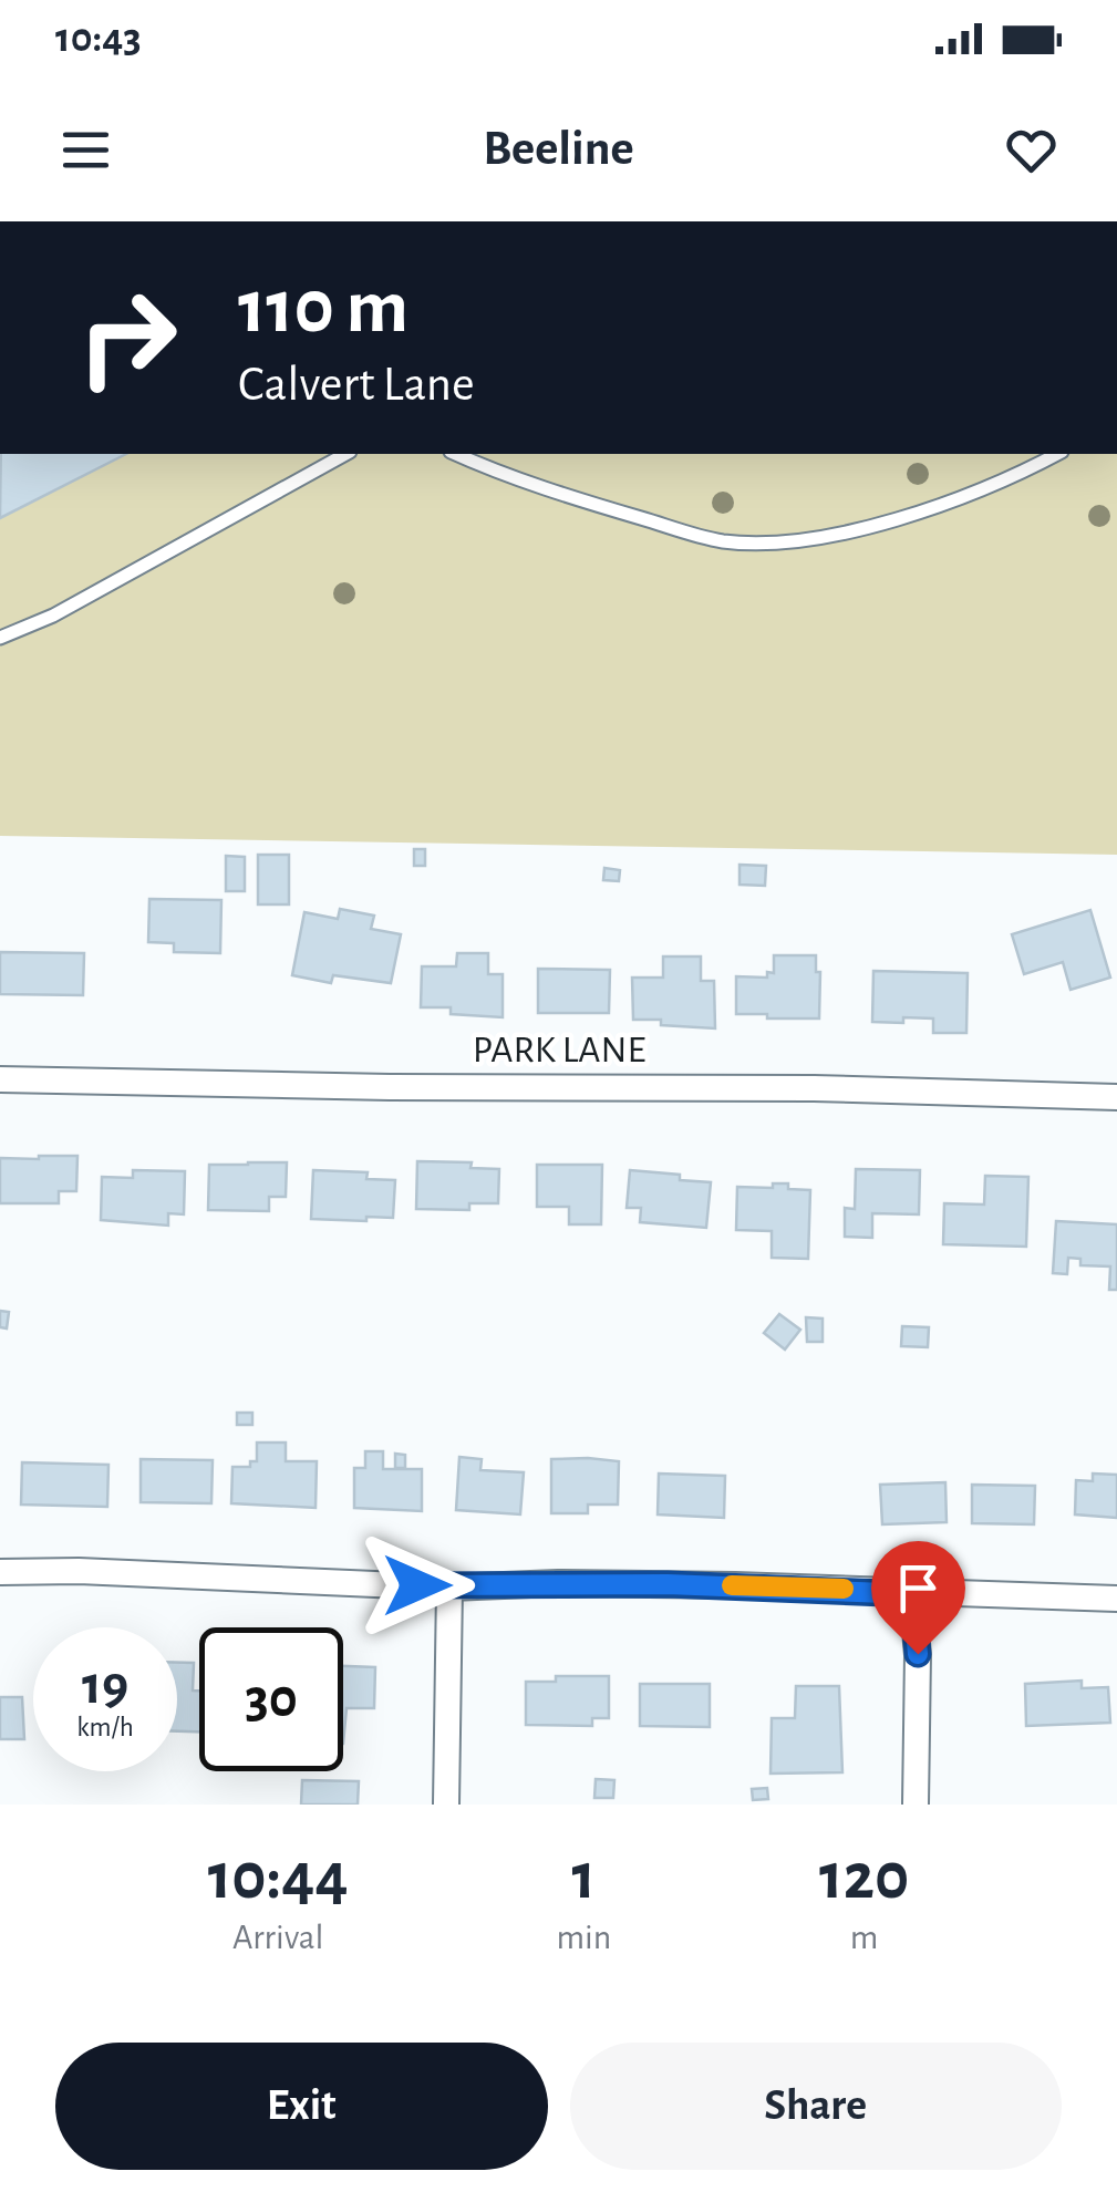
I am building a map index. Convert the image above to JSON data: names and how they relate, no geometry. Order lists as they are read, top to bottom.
{
  "streets": {
    "street": ["PARK LANE"]
  },
  "page": {
    "status": "10:43",
    "header": "Beeline",
    "turn": ["110 m", "Calvert Lane"],
    "speed": "19 km/h",
    "limit": "30",
    "eta": [
      "10:44",
      "Arrival",
      "1",
      "min",
      "120",
      "m"
    ],
    "buttons": ["Exit", "Share"]
  }
}
